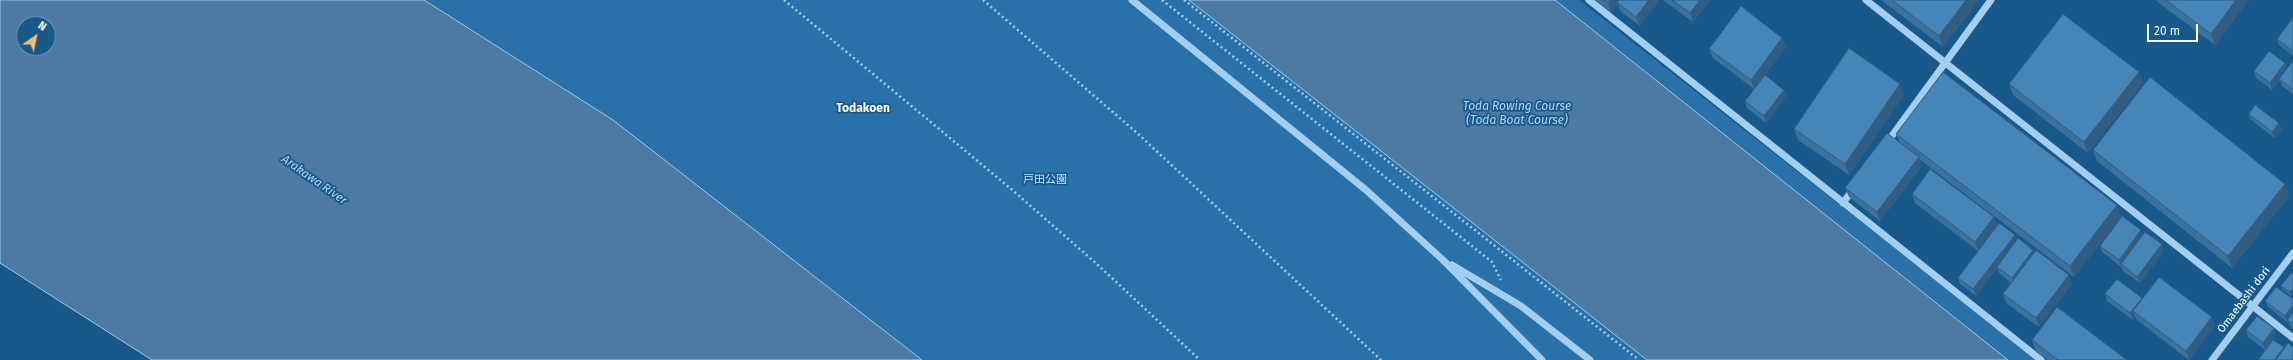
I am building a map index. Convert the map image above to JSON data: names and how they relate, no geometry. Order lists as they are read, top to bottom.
{
  "streets": {
    "street": ["Omaebashi dori"]
  },
  "districts": ["Todakoen"],
  "water": ["Toda Rowing Course (Toda Boat Course)", "Arakawa River"],
  "parks": ["戸田公園"],
  "scale_bar": "20 m",
  "north": "top right"
}
